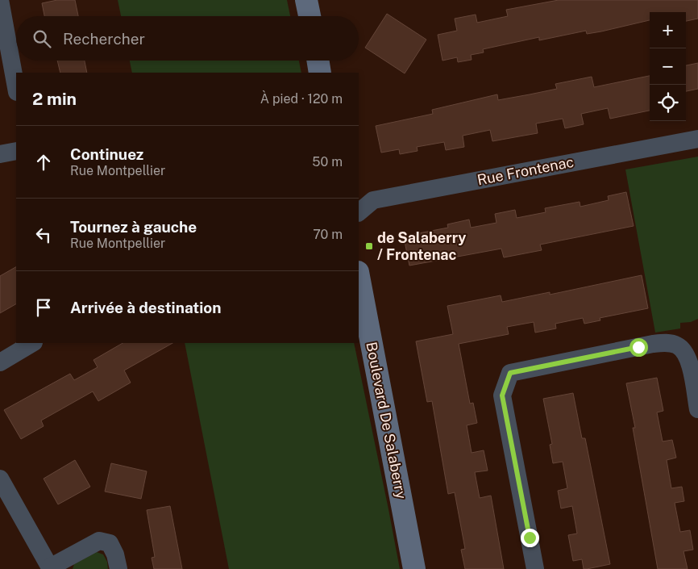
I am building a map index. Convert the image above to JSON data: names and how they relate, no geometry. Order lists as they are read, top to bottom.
{
  "streets": {
    "street": ["Rue Frontenac", "Boulevard De Salaberry"]
  },
  "places": {
    "transit": ["de Salaberry / Frontenac"]
  },
  "page": {
    "map_buttons": ["+", "−"],
    "search": "Rechercher",
    "heading": ["2 min", "À pied · 120 m"],
    "list": [
      ["Continuez", "Rue Montpellier", "50 m"],
      ["Tournez à gauche", "Rue Montpellier", "70 m"],
      "Arrivée à destination"
    ]
  }
}
